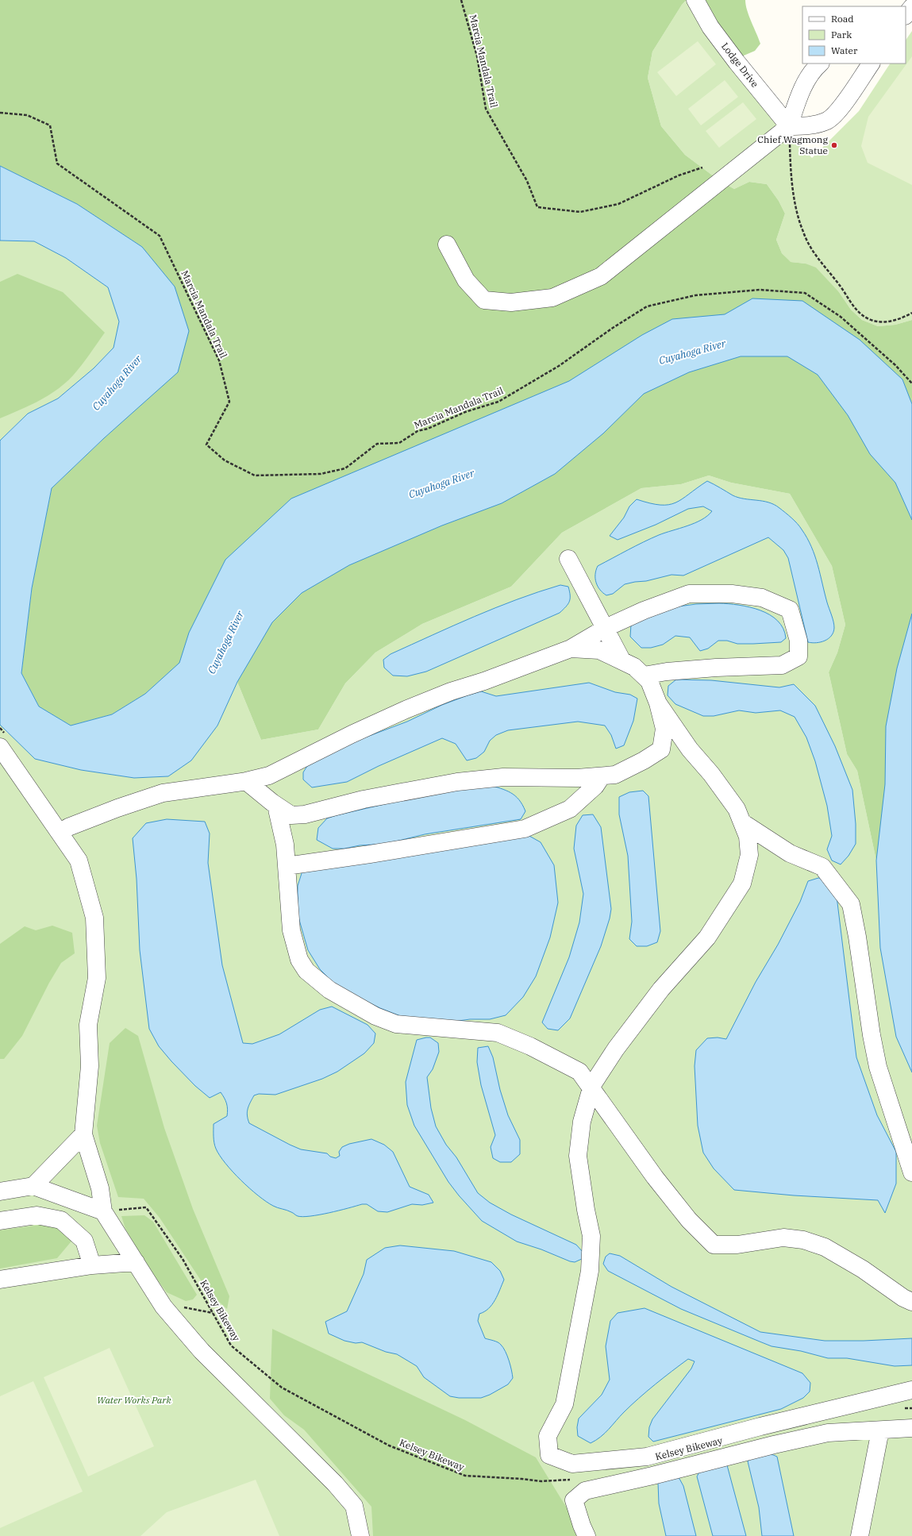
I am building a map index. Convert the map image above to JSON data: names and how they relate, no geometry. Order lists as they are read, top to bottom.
{
  "streets": {
    "street": ["Lodge Drive"],
    "path": ["Marcia Mandala Trail", "Kelsey Bikeway"]
  },
  "water": ["Cuyahoga River"],
  "parks": ["Water Works Park"],
  "places": ["Chief Wagmong Statue"],
  "legend": ["Road", "Park", "Water"]
}
